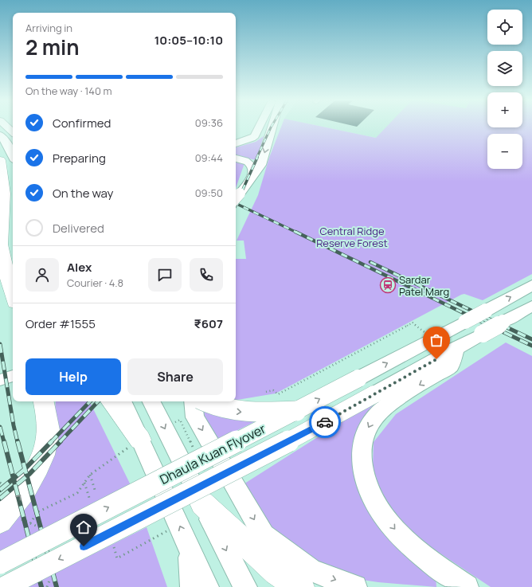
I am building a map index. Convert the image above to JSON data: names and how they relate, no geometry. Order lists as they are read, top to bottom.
{
  "streets": {
    "main road": ["Dhaula Kuan Flyover"]
  },
  "parks": ["Central Ridge Reserve Forest"],
  "places": {
    "station": ["Sardar Patel Marg"]
  },
  "page": {
    "map_buttons": ["+", "−"],
    "heading": ["2 min", "Arriving in", "10:05–10:10"],
    "panel": [
      "Alex",
      "Courier · 4.8",
      "Order #1555",
      "₹607"
    ],
    "bar": "On the way · 140 m",
    "list": [
      ["Confirmed", "09:36"],
      ["Preparing", "09:44"],
      ["On the way", "09:50"],
      "Delivered"
    ],
    "buttons": ["Help", "Share"]
  }
}
